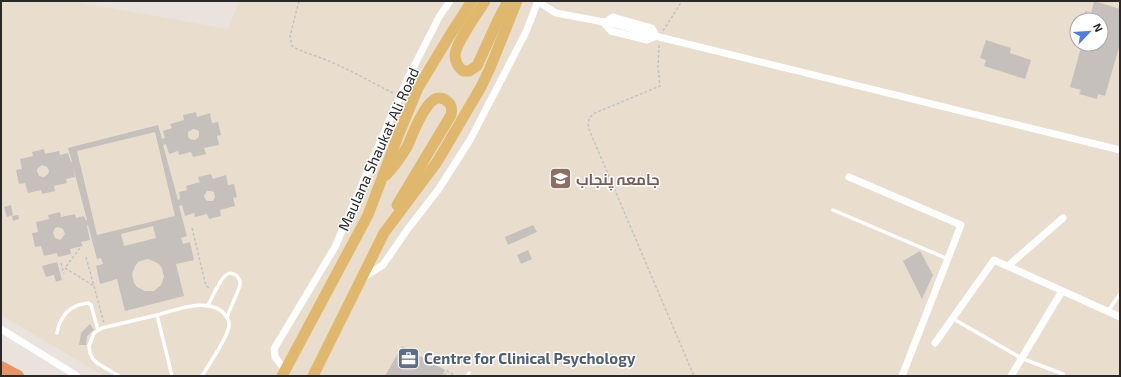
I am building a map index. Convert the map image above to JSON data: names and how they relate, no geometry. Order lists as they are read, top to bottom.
{
  "streets": {
    "main road": ["Maulana Shaukat Ali Road"]
  },
  "places": {
    "school or university": ["جامعہ پنجاب"],
    "office": ["Centre for Clinical Psychology"]
  },
  "north": "top right"
}
